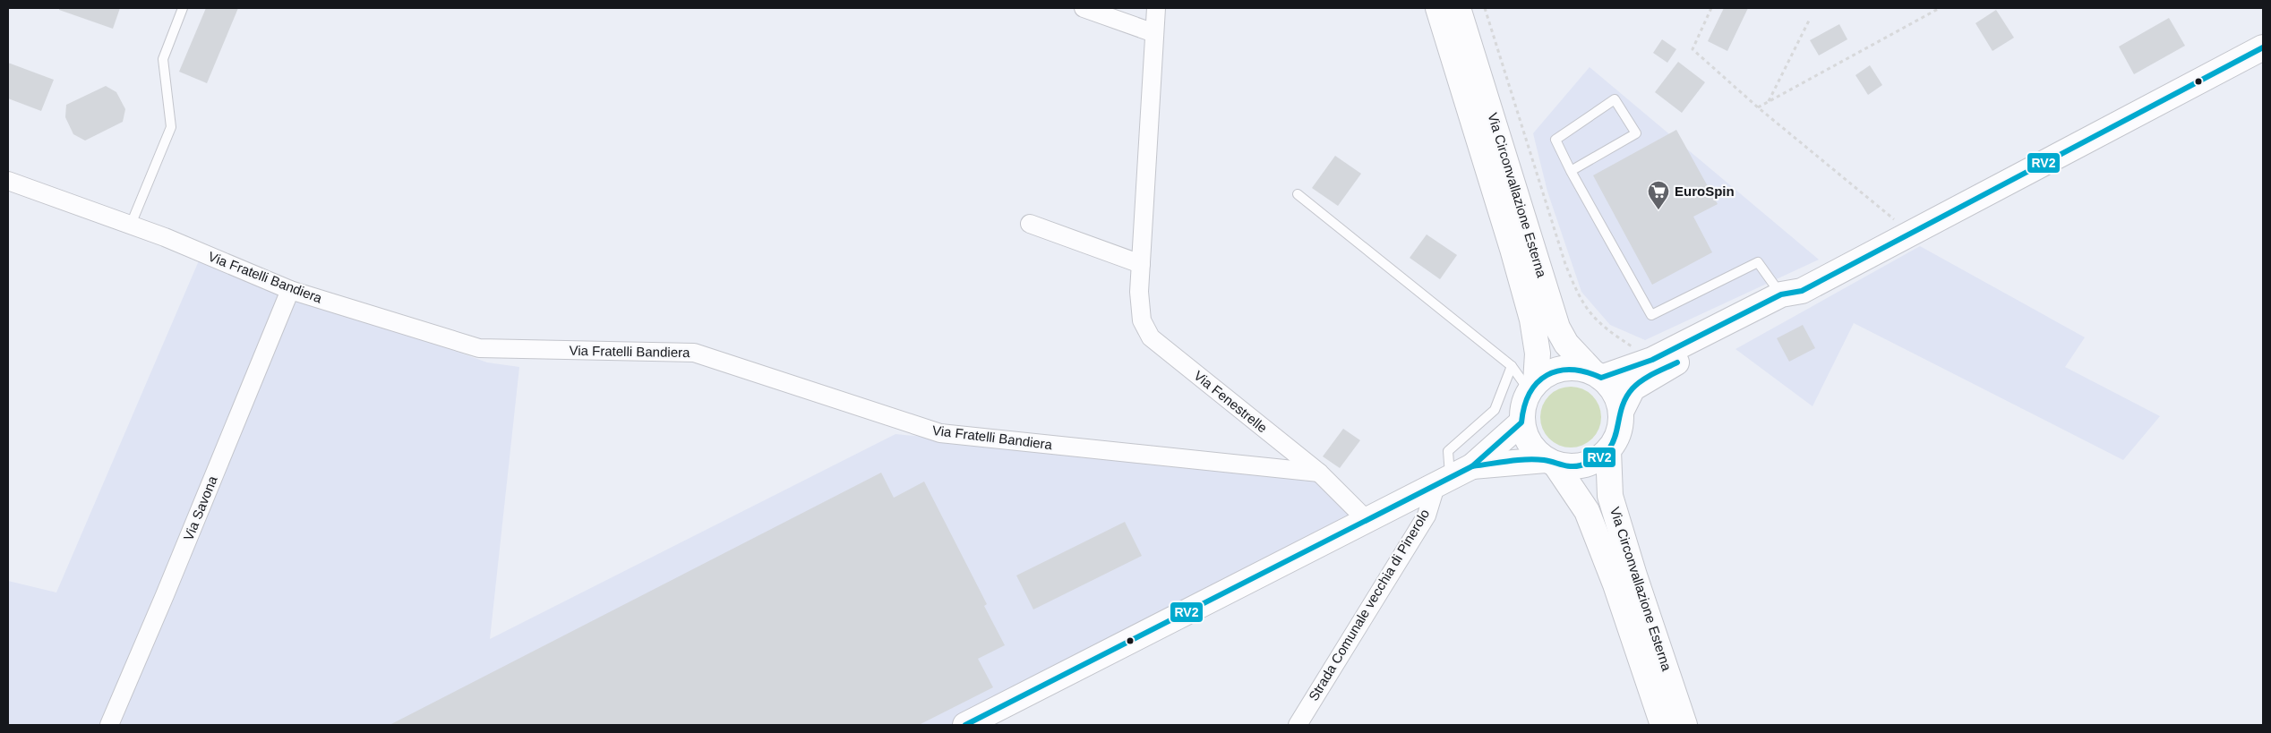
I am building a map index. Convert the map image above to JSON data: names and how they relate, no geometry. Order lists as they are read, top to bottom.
{
  "streets": {
    "main road": ["Via Circonvallazione Esterna"],
    "street": [
      "Via Fratelli Bandiera",
      "Via Fenestrelle",
      "Via Savona",
      "Strada Comunale vecchia di Pinerolo"
    ]
  },
  "crossings": [
    ["Via Fratelli Bandiera", "Via Fenestrelle"],
    ["Via Fratelli Bandiera", "Via Savona"]
  ],
  "places": {
    "supermarket": ["EuroSpin"]
  },
  "lines": ["transit line RV2"]
}
